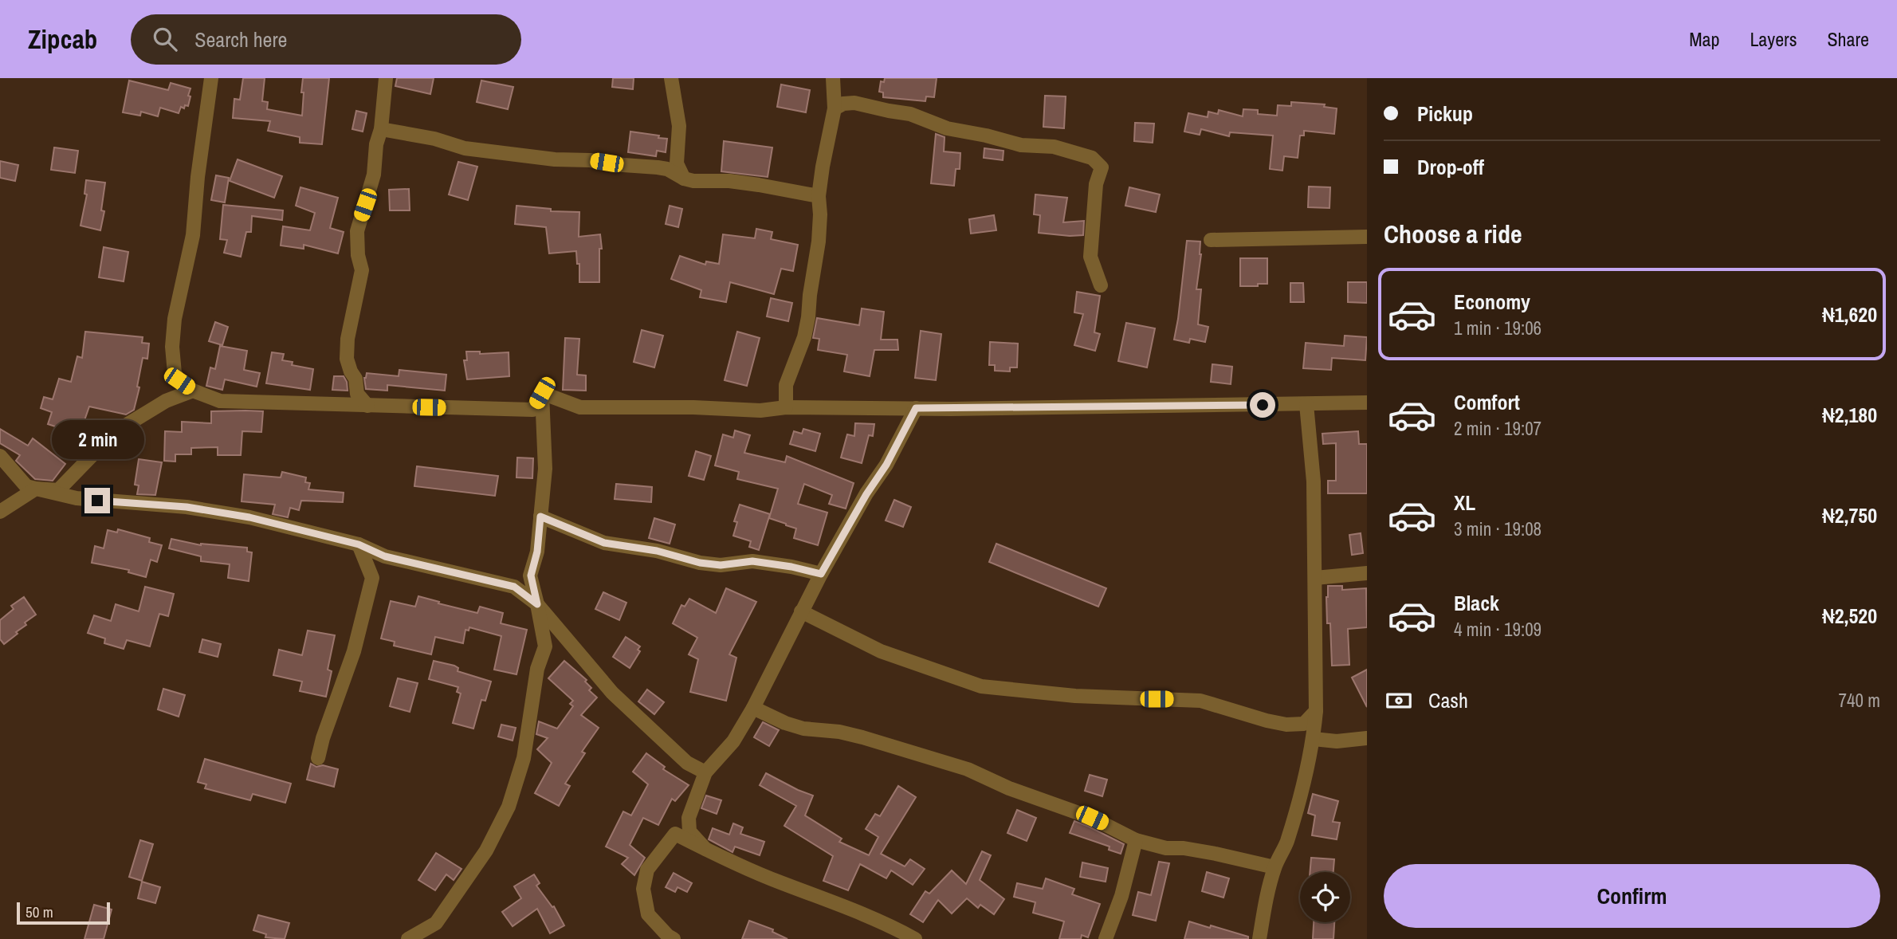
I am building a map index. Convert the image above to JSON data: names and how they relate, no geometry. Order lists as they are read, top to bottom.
{
  "scale_bar": "50 m",
  "page": {
    "header": "Zipcab",
    "search": "Search here",
    "nav": ["Map", "Layers", "Share"],
    "banner": ["Pickup", "Drop-off"],
    "heading": "Choose a ride",
    "list": [
      {
        "name": "Economy",
        "note": "1 min · 19:06",
        "value": "₦1,620"
      },
      {
        "name": "Comfort",
        "note": "2 min · 19:07",
        "value": "₦2,180"
      },
      {
        "name": "XL",
        "note": "3 min · 19:08",
        "value": "₦2,750"
      },
      {
        "name": "Black",
        "note": "4 min · 19:09",
        "value": "₦2,520"
      }
    ],
    "bubble": "2 min",
    "pay": ["Cash", "740 m"],
    "buttons": "Confirm",
    "scale": "50 m"
  }
}
